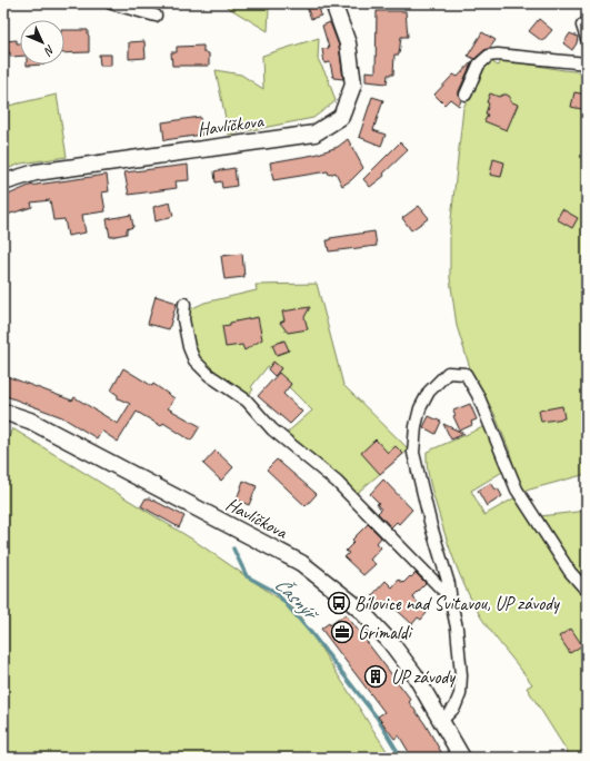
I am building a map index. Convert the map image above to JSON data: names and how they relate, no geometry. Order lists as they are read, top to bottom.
{
  "streets": {
    "main road": ["Havlíčkova"]
  },
  "water": ["Časnýř"],
  "places": {
    "bus stop": ["Bílovice nad Svitavou, UP závody"],
    "office": ["Grimaldi"],
    "building": ["UP závody"]
  },
  "north": "bottom right"
}
